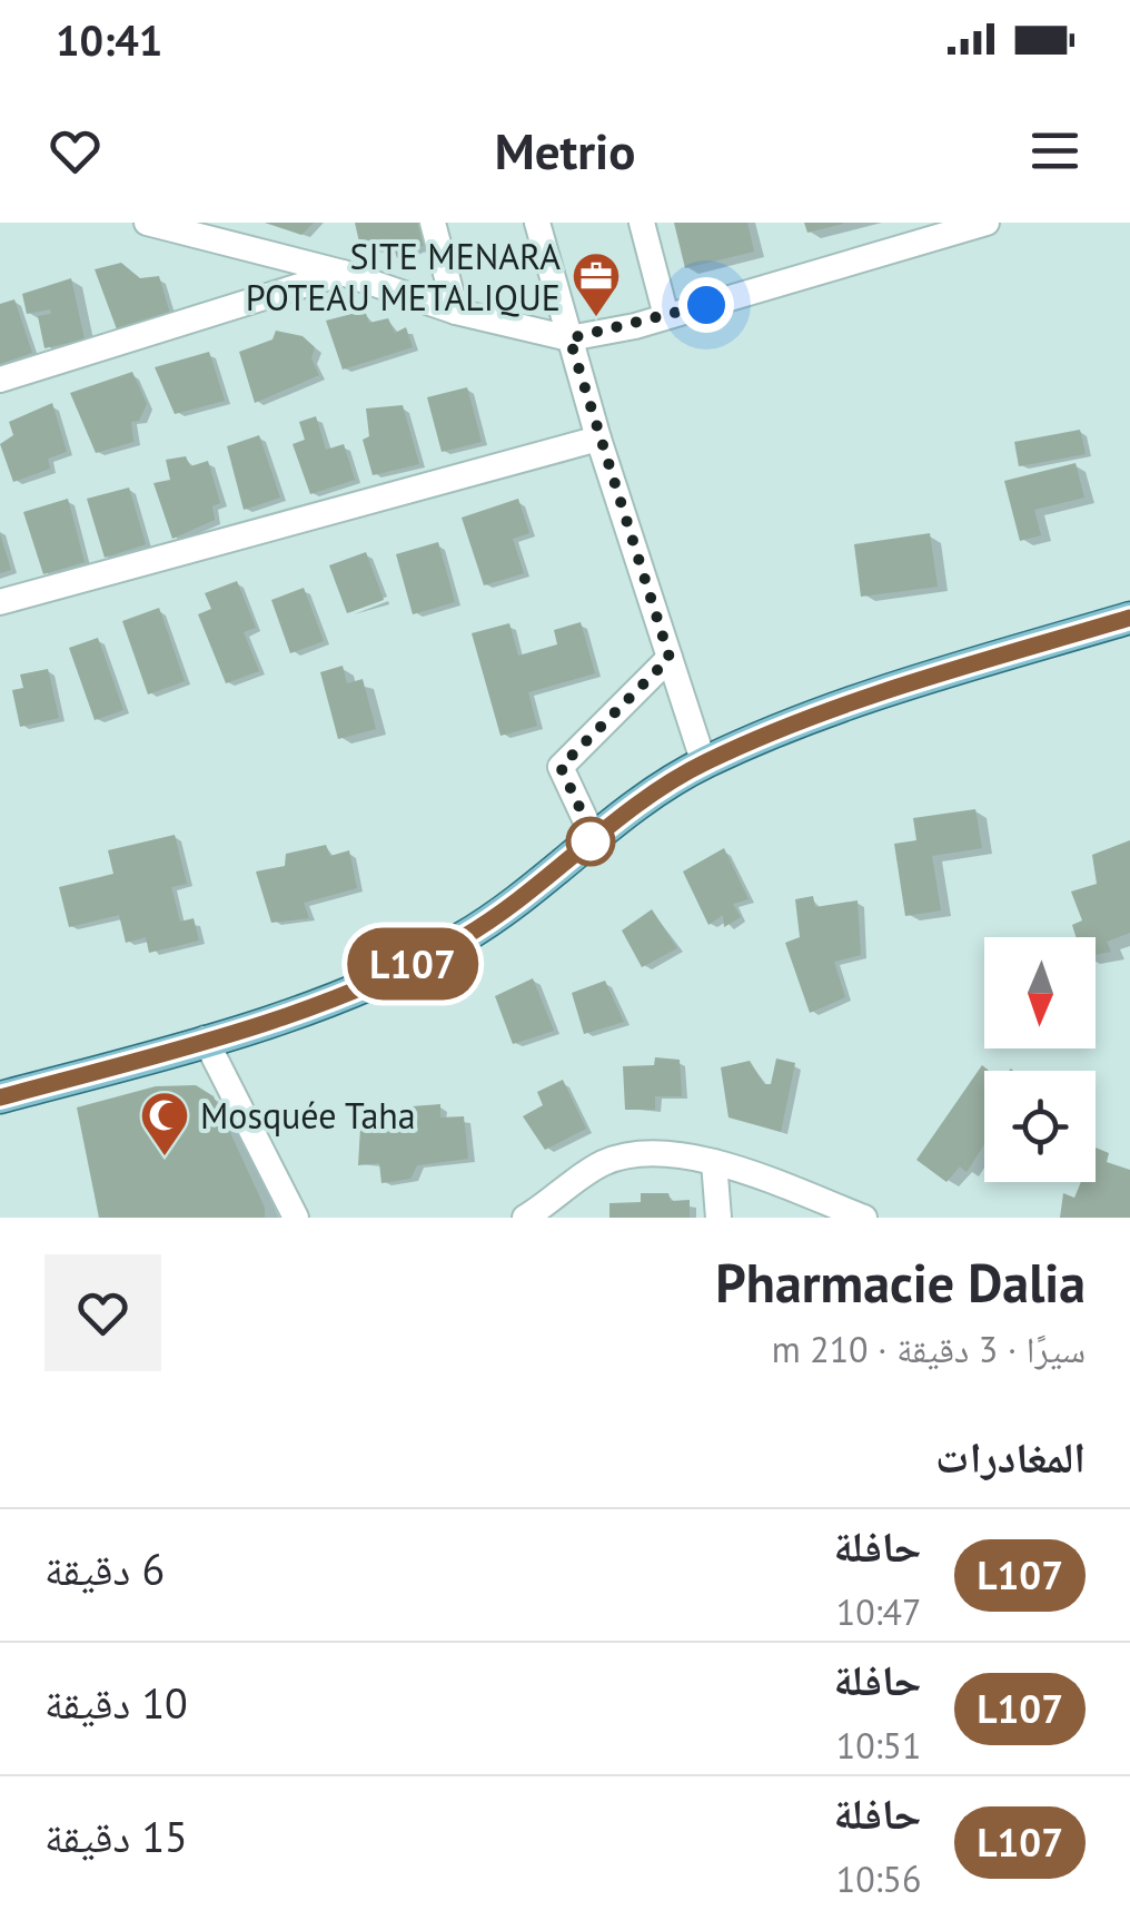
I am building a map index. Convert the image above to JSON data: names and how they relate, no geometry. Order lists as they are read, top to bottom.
{
  "places": {
    "office": ["SITE MENARA POTEAU METALIQUE"],
    "mosque": ["Mosquée Taha"]
  },
  "lines": ["bus line L107"],
  "north": "bottom",
  "page": {
    "status": "10:41",
    "header": "Metrio",
    "on_map": "L107",
    "heading": [
      ["Pharmacie Dalia", "سيرًا · 3 دقيقة · 210 m"],
      "المغادرات"
    ],
    "list": [
      {
        "mark": "L107",
        "name": "حافلة",
        "note": "10:47",
        "value": "6 دقيقة"
      },
      {
        "mark": "L107",
        "name": "حافلة",
        "note": "10:51",
        "value": "10 دقيقة"
      },
      {
        "mark": "L107",
        "name": "حافلة",
        "note": "10:56",
        "value": "15 دقيقة"
      }
    ]
  }
}
